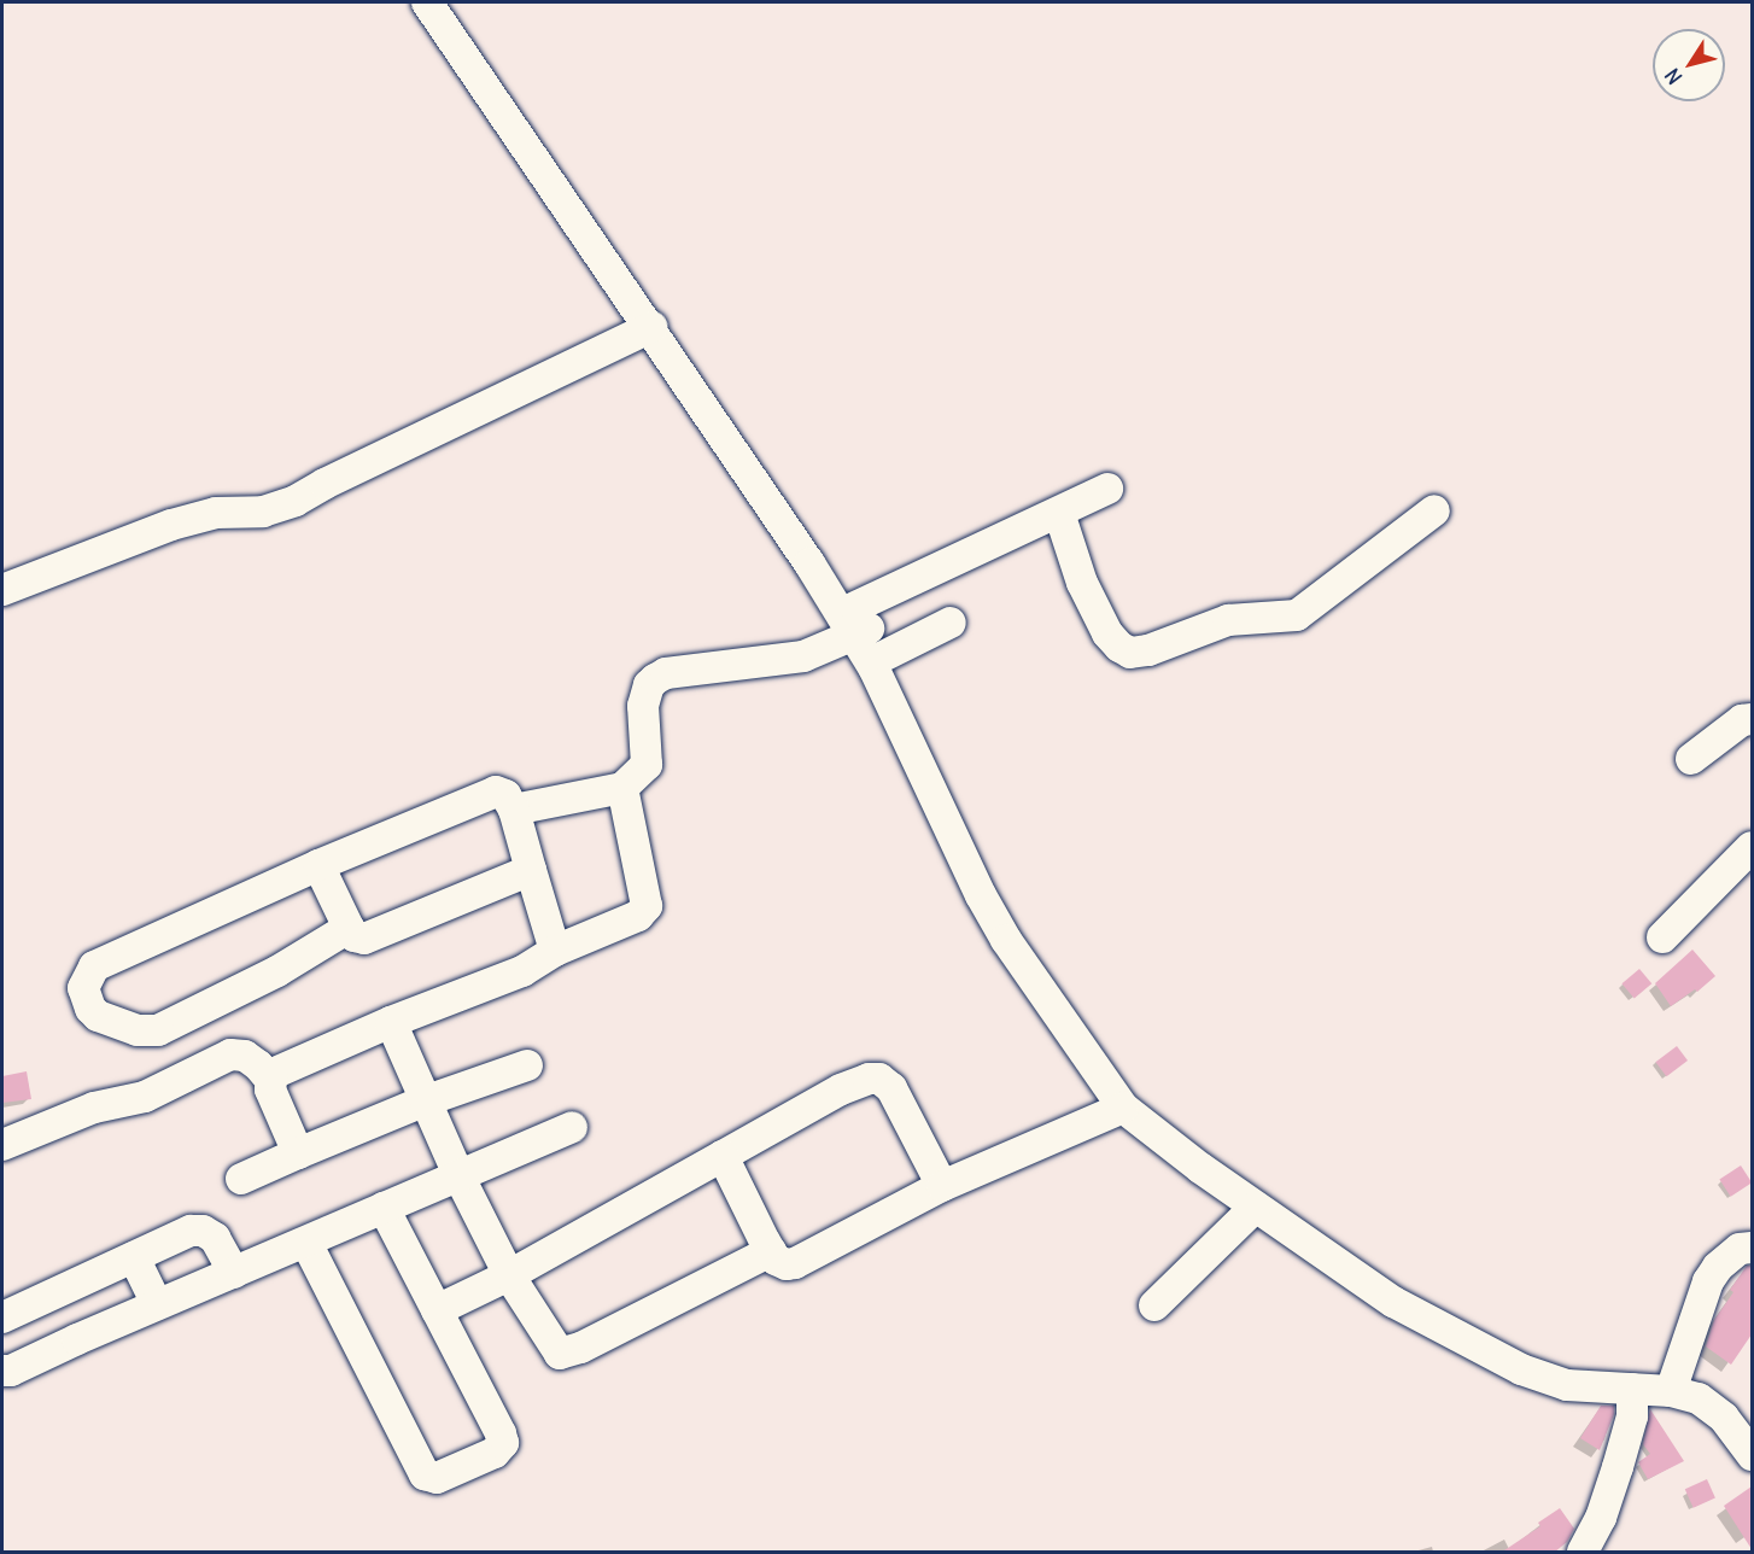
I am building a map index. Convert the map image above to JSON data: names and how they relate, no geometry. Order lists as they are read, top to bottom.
{
  "north": "bottom left"
}
